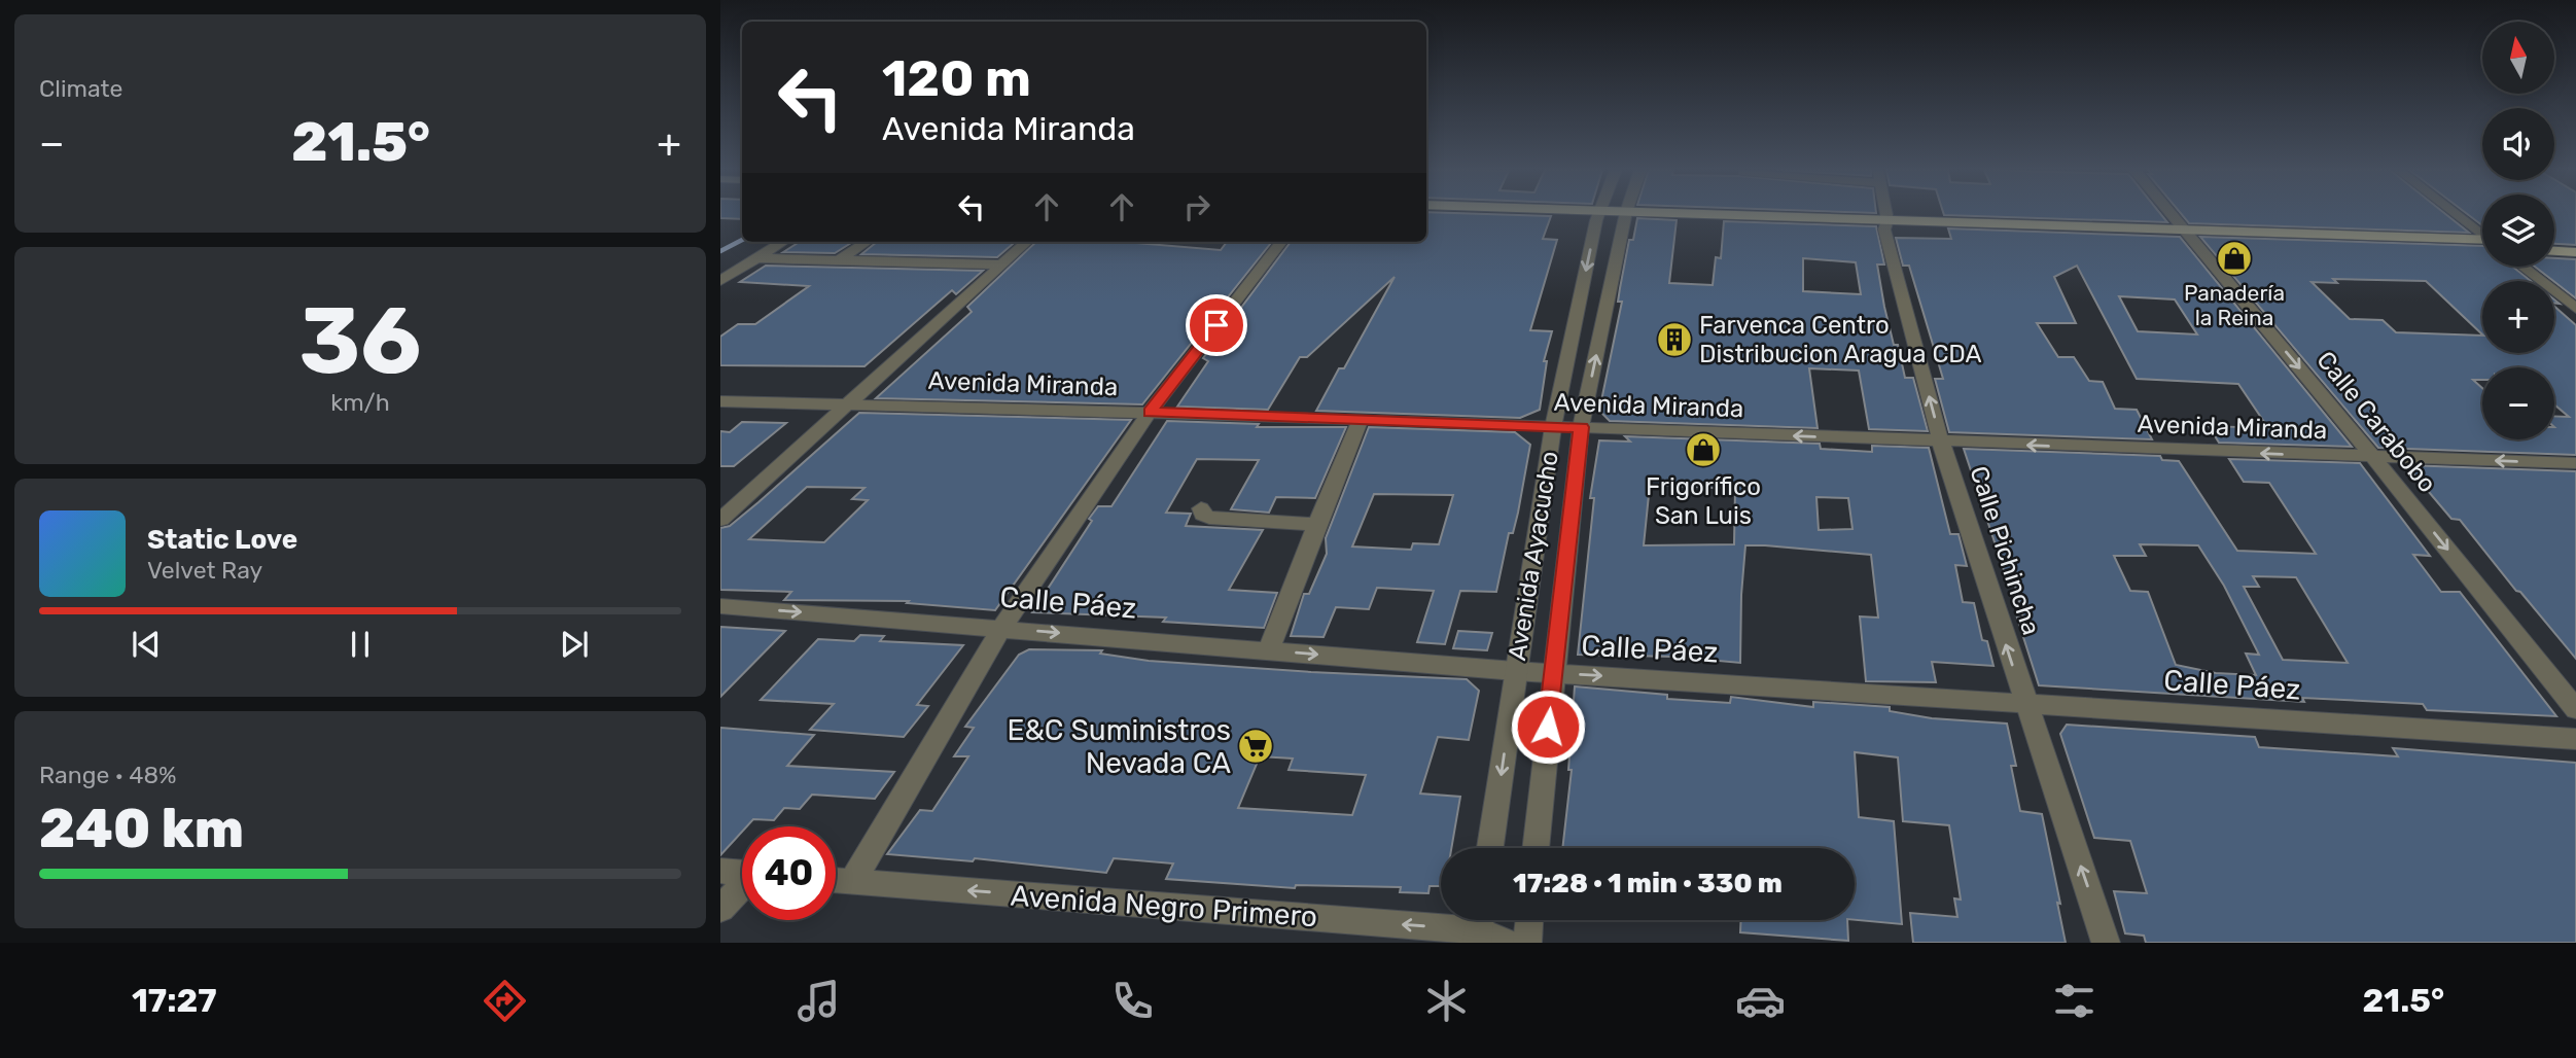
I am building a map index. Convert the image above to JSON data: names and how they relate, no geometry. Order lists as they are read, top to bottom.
{
  "streets": {
    "street": [
      "Avenida Miranda",
      "Calle Carabobo",
      "Calle Pichincha",
      "Avenida Ayacucho",
      "Calle Páez",
      "Avenida Negro Primero"
    ]
  },
  "crossings": [
    ["Avenida Miranda", "Calle Carabobo"],
    ["Avenida Miranda", "Calle Pichincha"],
    ["Avenida Miranda", "Avenida Ayacucho"],
    ["Calle Pichincha", "Calle Páez"],
    ["Avenida Ayacucho", "Calle Páez"]
  ],
  "one_way": [
    "Avenida Miranda",
    "Calle Carabobo",
    "Calle Pichincha",
    "Calle Páez",
    "Avenida Negro Primero"
  ],
  "places": {
    "shop": ["Panadería la Reina", "Frigorífico San Luis"],
    "building": ["Farvenca Centro Distribucion Aragua CDA"],
    "supermarket": ["E&C Suministros Nevada CA"]
  },
  "north": "top",
  "page": {
    "tile": [
      "Climate",
      ["36", "km/h"],
      ["Range · 48%", "240 km"]
    ],
    "map_buttons": ["+", "−"],
    "turn": ["120 m", "Avenida Miranda"],
    "heat": ["−", "21.5°", "+"],
    "song": ["Static Love", "Velvet Ray"],
    "limit": "40",
    "trip": "17:28 · 1 min · 330 m",
    "tabs": ["17:27", "21.5°"]
  }
}
